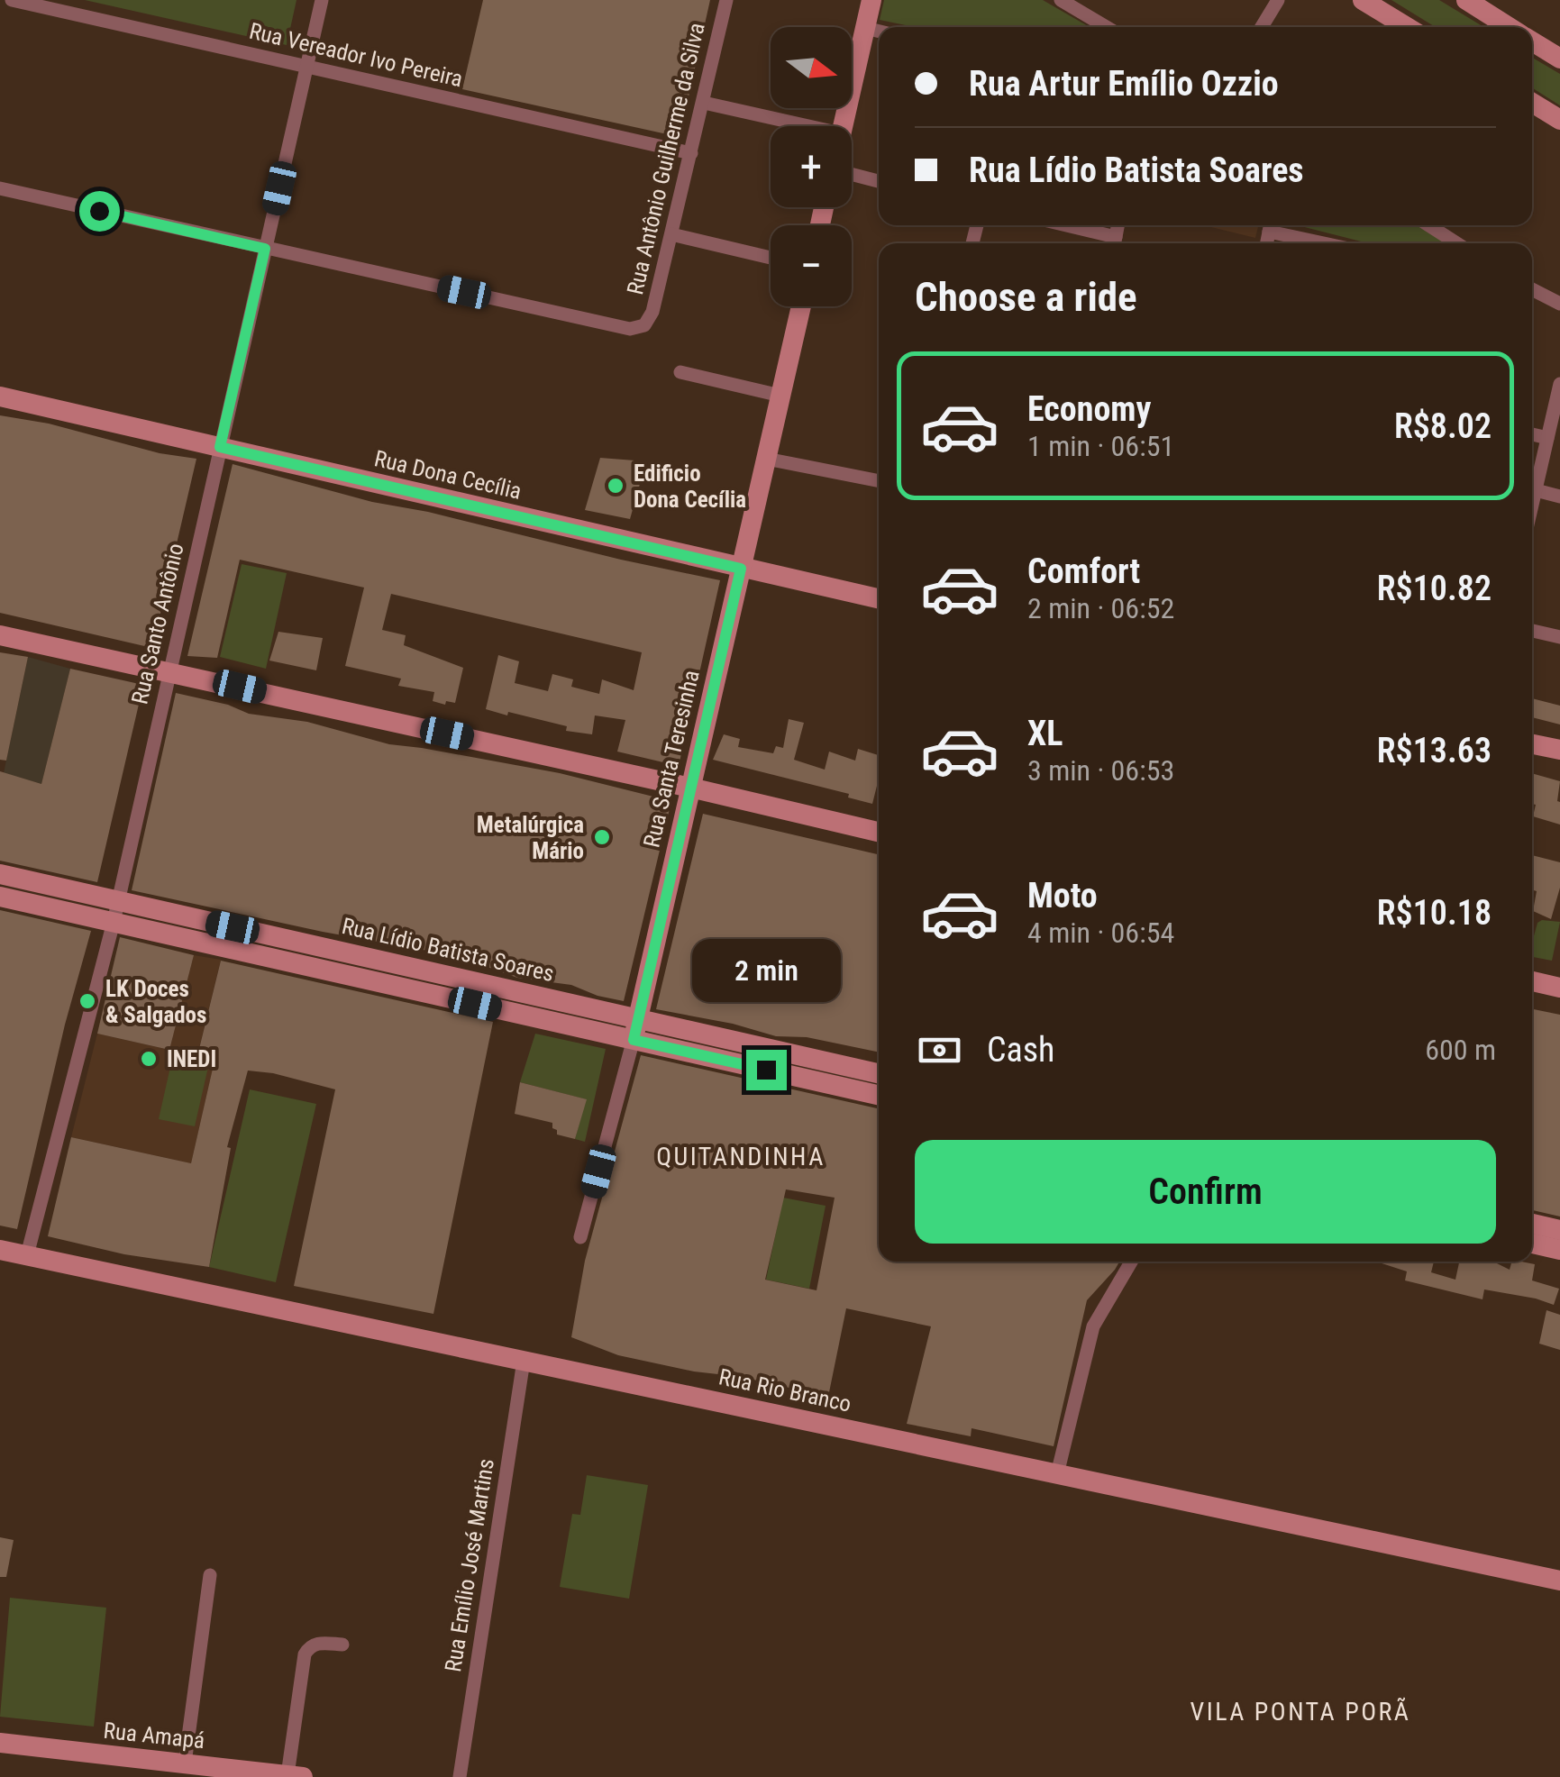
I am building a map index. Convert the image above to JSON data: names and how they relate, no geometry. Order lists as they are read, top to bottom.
{
  "streets": {
    "street": [
      "Rua Vereador Ivo Pereira",
      "Rua Antônio Guilherme da Silva",
      "Rua Dona Cecília",
      "Rua Santo Antônio",
      "Rua Santa Teresinha",
      "Rua Lídio Batista Soares",
      "Rua Rio Branco",
      "Rua Emílio José Martins",
      "Rua Amapá"
    ]
  },
  "crossings": [
    ["Rua Vereador Ivo Pereira", "Rua Antônio Guilherme da Silva"],
    ["Rua Vereador Ivo Pereira", "Rua Santo Antônio"],
    ["Rua Antônio Guilherme da Silva", "Rua Santo Antônio"],
    ["Rua Dona Cecília", "Rua Santo Antônio"],
    ["Rua Dona Cecília", "Rua Santa Teresinha"],
    ["Rua Santo Antônio", "Rua Lídio Batista Soares"],
    ["Rua Santo Antônio", "Rua Rio Branco"],
    ["Rua Santa Teresinha", "Rua Lídio Batista Soares"],
    ["Rua Rio Branco", "Rua Emílio José Martins"]
  ],
  "districts": ["QUITANDINHA", "VILA PONTA PORÃ"],
  "places": [
    "Edificio Dona Cecília",
    "Metalúrgica Mário",
    "LK Doces & Salgados",
    "INEDI"
  ],
  "north": "right",
  "page": {
    "map_buttons": ["+", "−"],
    "banner": ["Rua Artur Emílio Ozzio", "Rua Lídio Batista Soares"],
    "heading": "Choose a ride",
    "list": [
      {
        "name": "Economy",
        "note": "1 min · 06:51",
        "value": "R$8.02"
      },
      {
        "name": "Comfort",
        "note": "2 min · 06:52",
        "value": "R$10.82"
      },
      {
        "name": "XL",
        "note": "3 min · 06:53",
        "value": "R$13.63"
      },
      {
        "name": "Moto",
        "note": "4 min · 06:54",
        "value": "R$10.18"
      }
    ],
    "bubble": "2 min",
    "pay": ["Cash", "600 m"],
    "buttons": "Confirm"
  }
}
